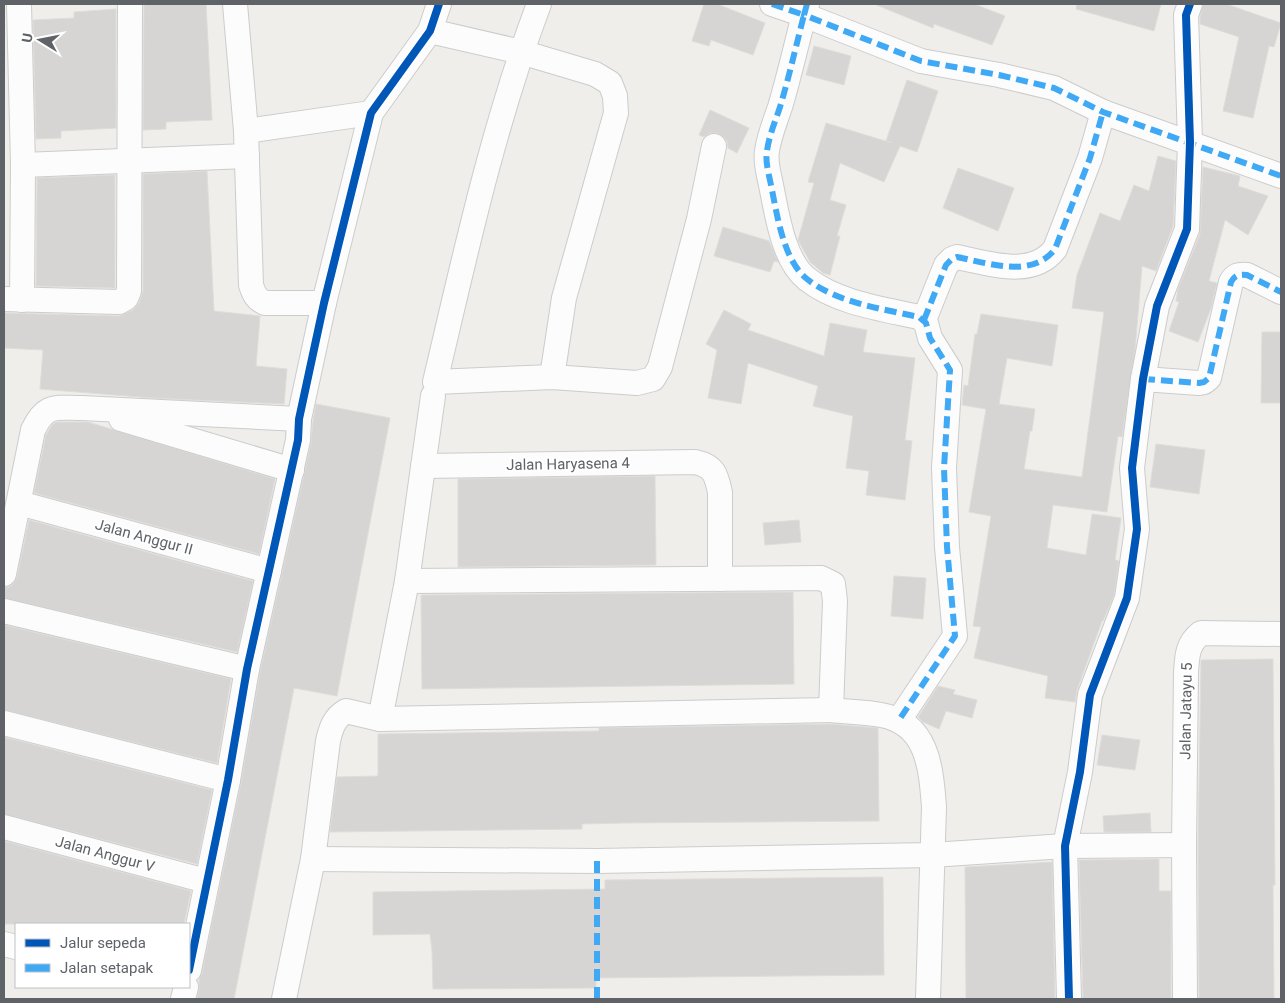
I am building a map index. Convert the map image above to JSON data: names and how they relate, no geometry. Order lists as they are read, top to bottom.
{
  "streets": {
    "street": [
      "Jalan Haryasena 4",
      "Jalan Anggur II",
      "Jalan Jatayu 5",
      "Jalan Anggur V"
    ]
  },
  "legend": ["Jalur sepeda", "Jalan setapak"],
  "north": "left"
}
